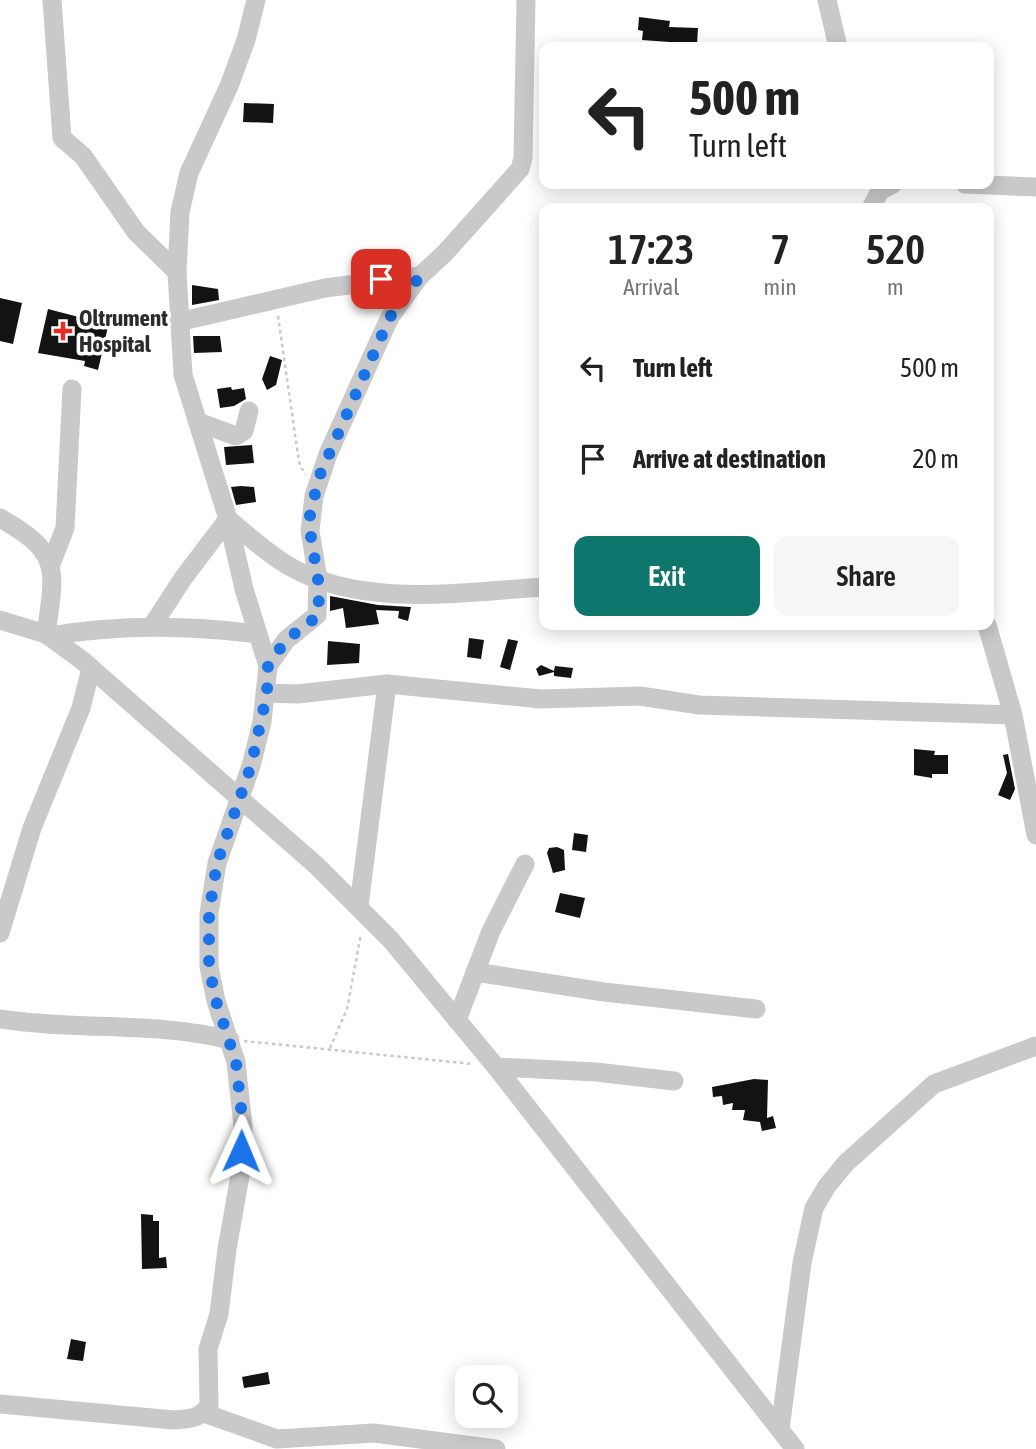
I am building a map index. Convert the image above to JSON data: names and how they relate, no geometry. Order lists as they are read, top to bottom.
{
  "places": {
    "health": ["Oltrument Hospital"]
  },
  "page": {
    "turn": ["500 m", "Turn left"],
    "eta": [
      "17:23",
      "Arrival",
      "7",
      "min",
      "520",
      "m"
    ],
    "list": [
      {
        "name": "Turn left",
        "value": "500 m"
      },
      {
        "name": "Arrive at destination",
        "value": "20 m"
      }
    ],
    "buttons": ["Exit", "Share"]
  }
}
